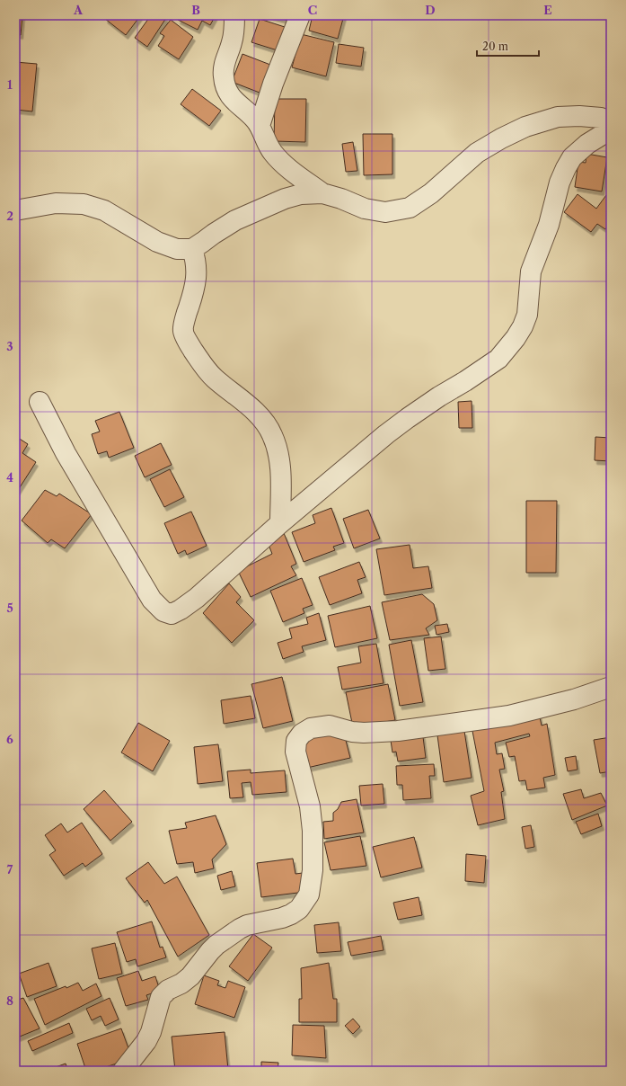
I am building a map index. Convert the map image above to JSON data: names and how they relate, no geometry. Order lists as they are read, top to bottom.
{
  "scale_bar": "20 m",
  "grid": {
    "columns": [
      "A",
      "B",
      "C",
      "D",
      "E"
    ],
    "rows": [
      "1",
      "2",
      "3",
      "4",
      "5",
      "6",
      "7",
      "8"
    ]
  }
}
